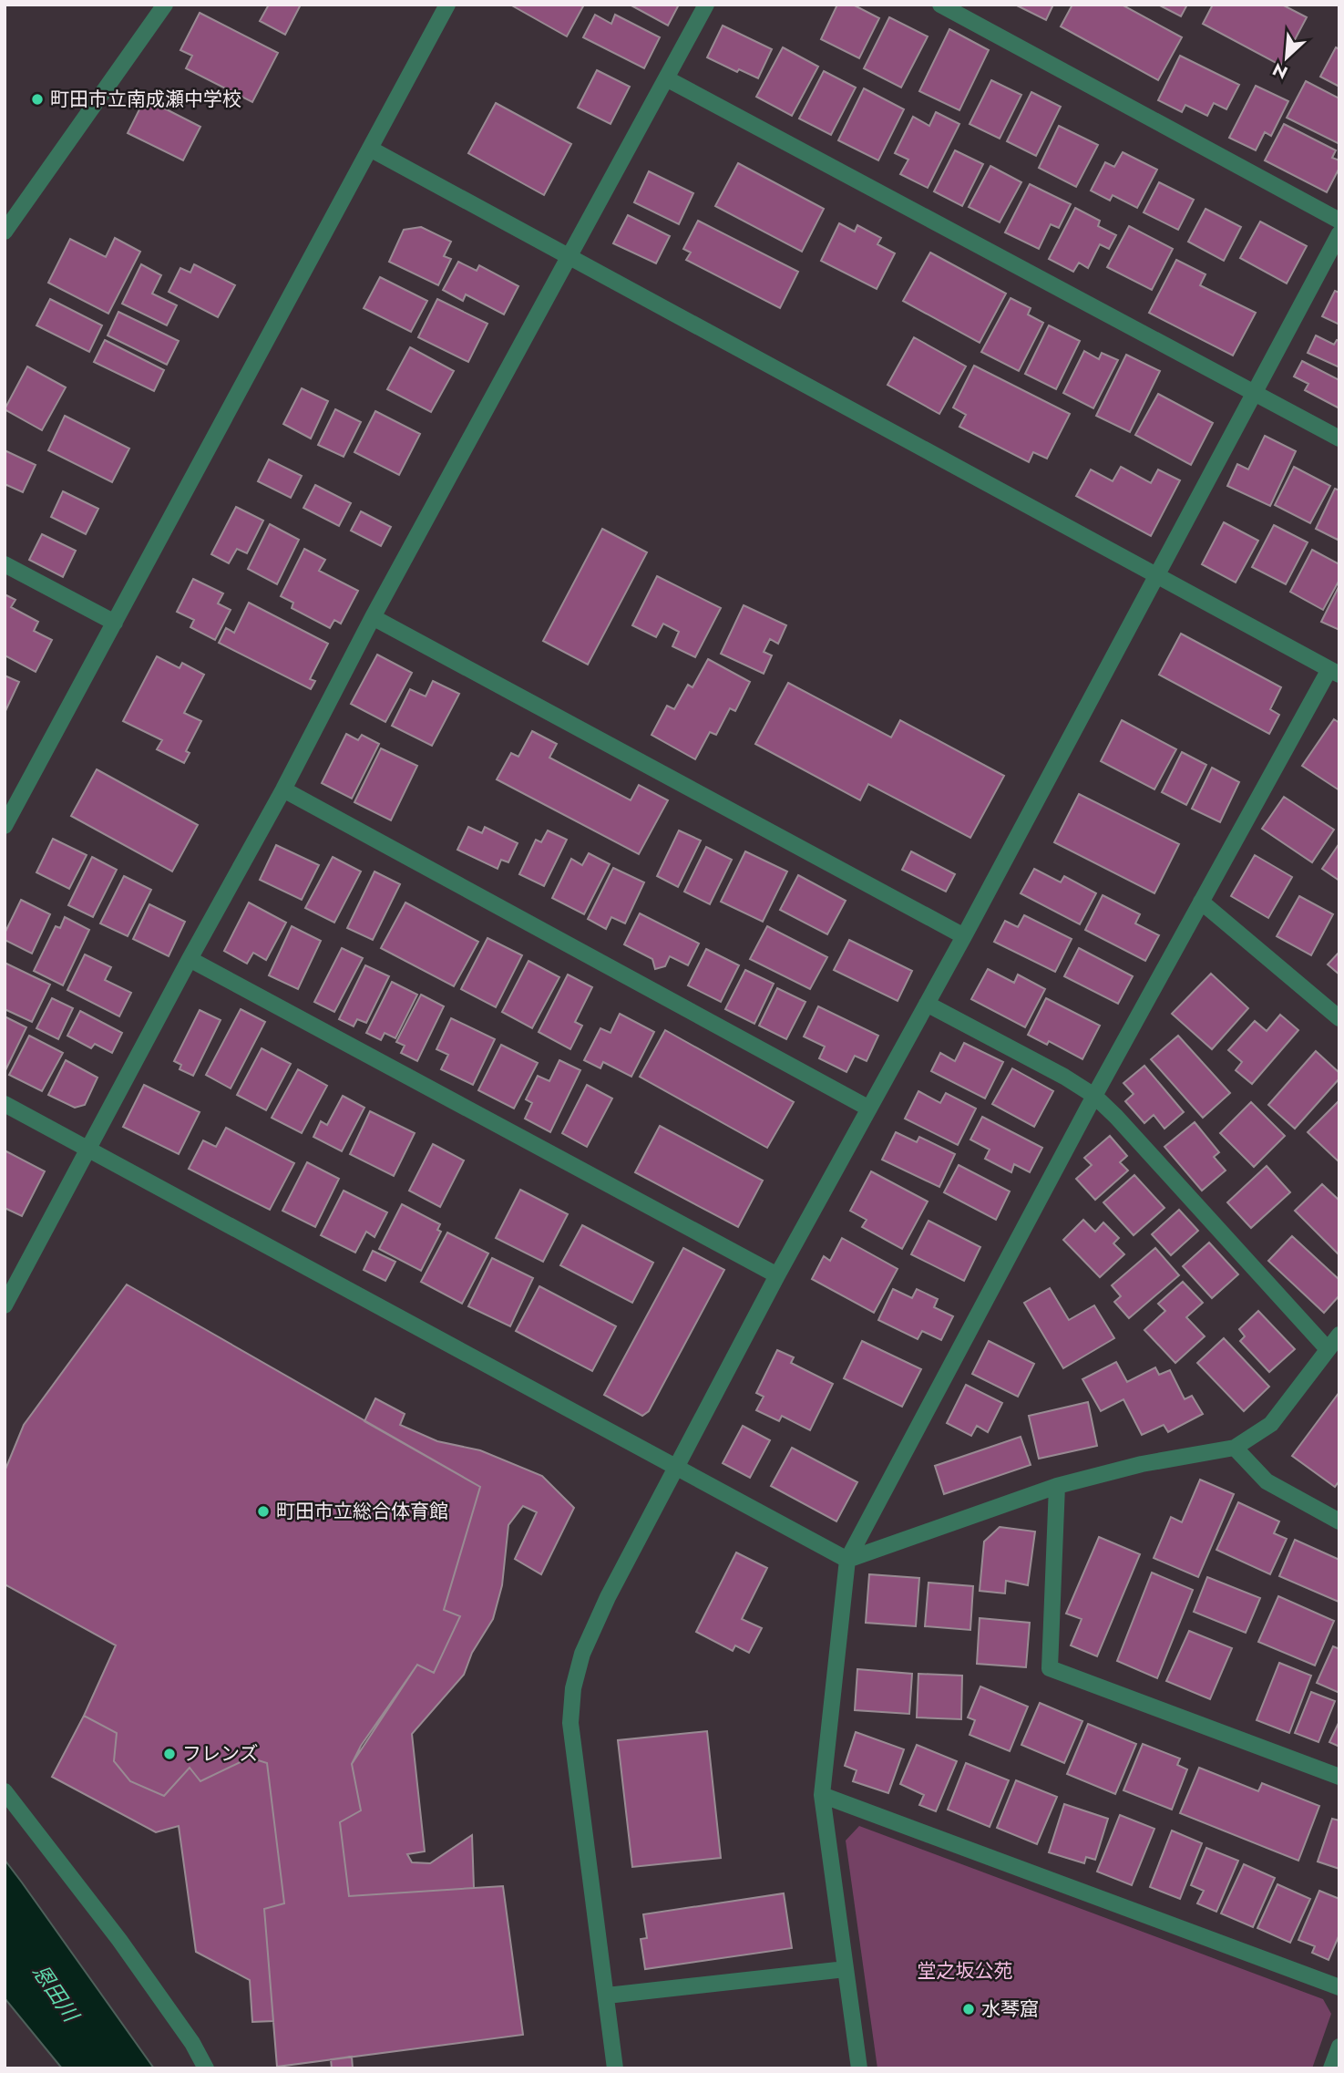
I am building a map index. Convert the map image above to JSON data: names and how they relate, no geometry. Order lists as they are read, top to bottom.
{
  "water": ["恩田川"],
  "parks": ["堂之坂公苑"],
  "places": [
    "町田市立南成瀬中学校",
    "町田市立総合体育館",
    "フレンズ",
    "水琴窟"
  ],
  "north": "bottom left"
}
